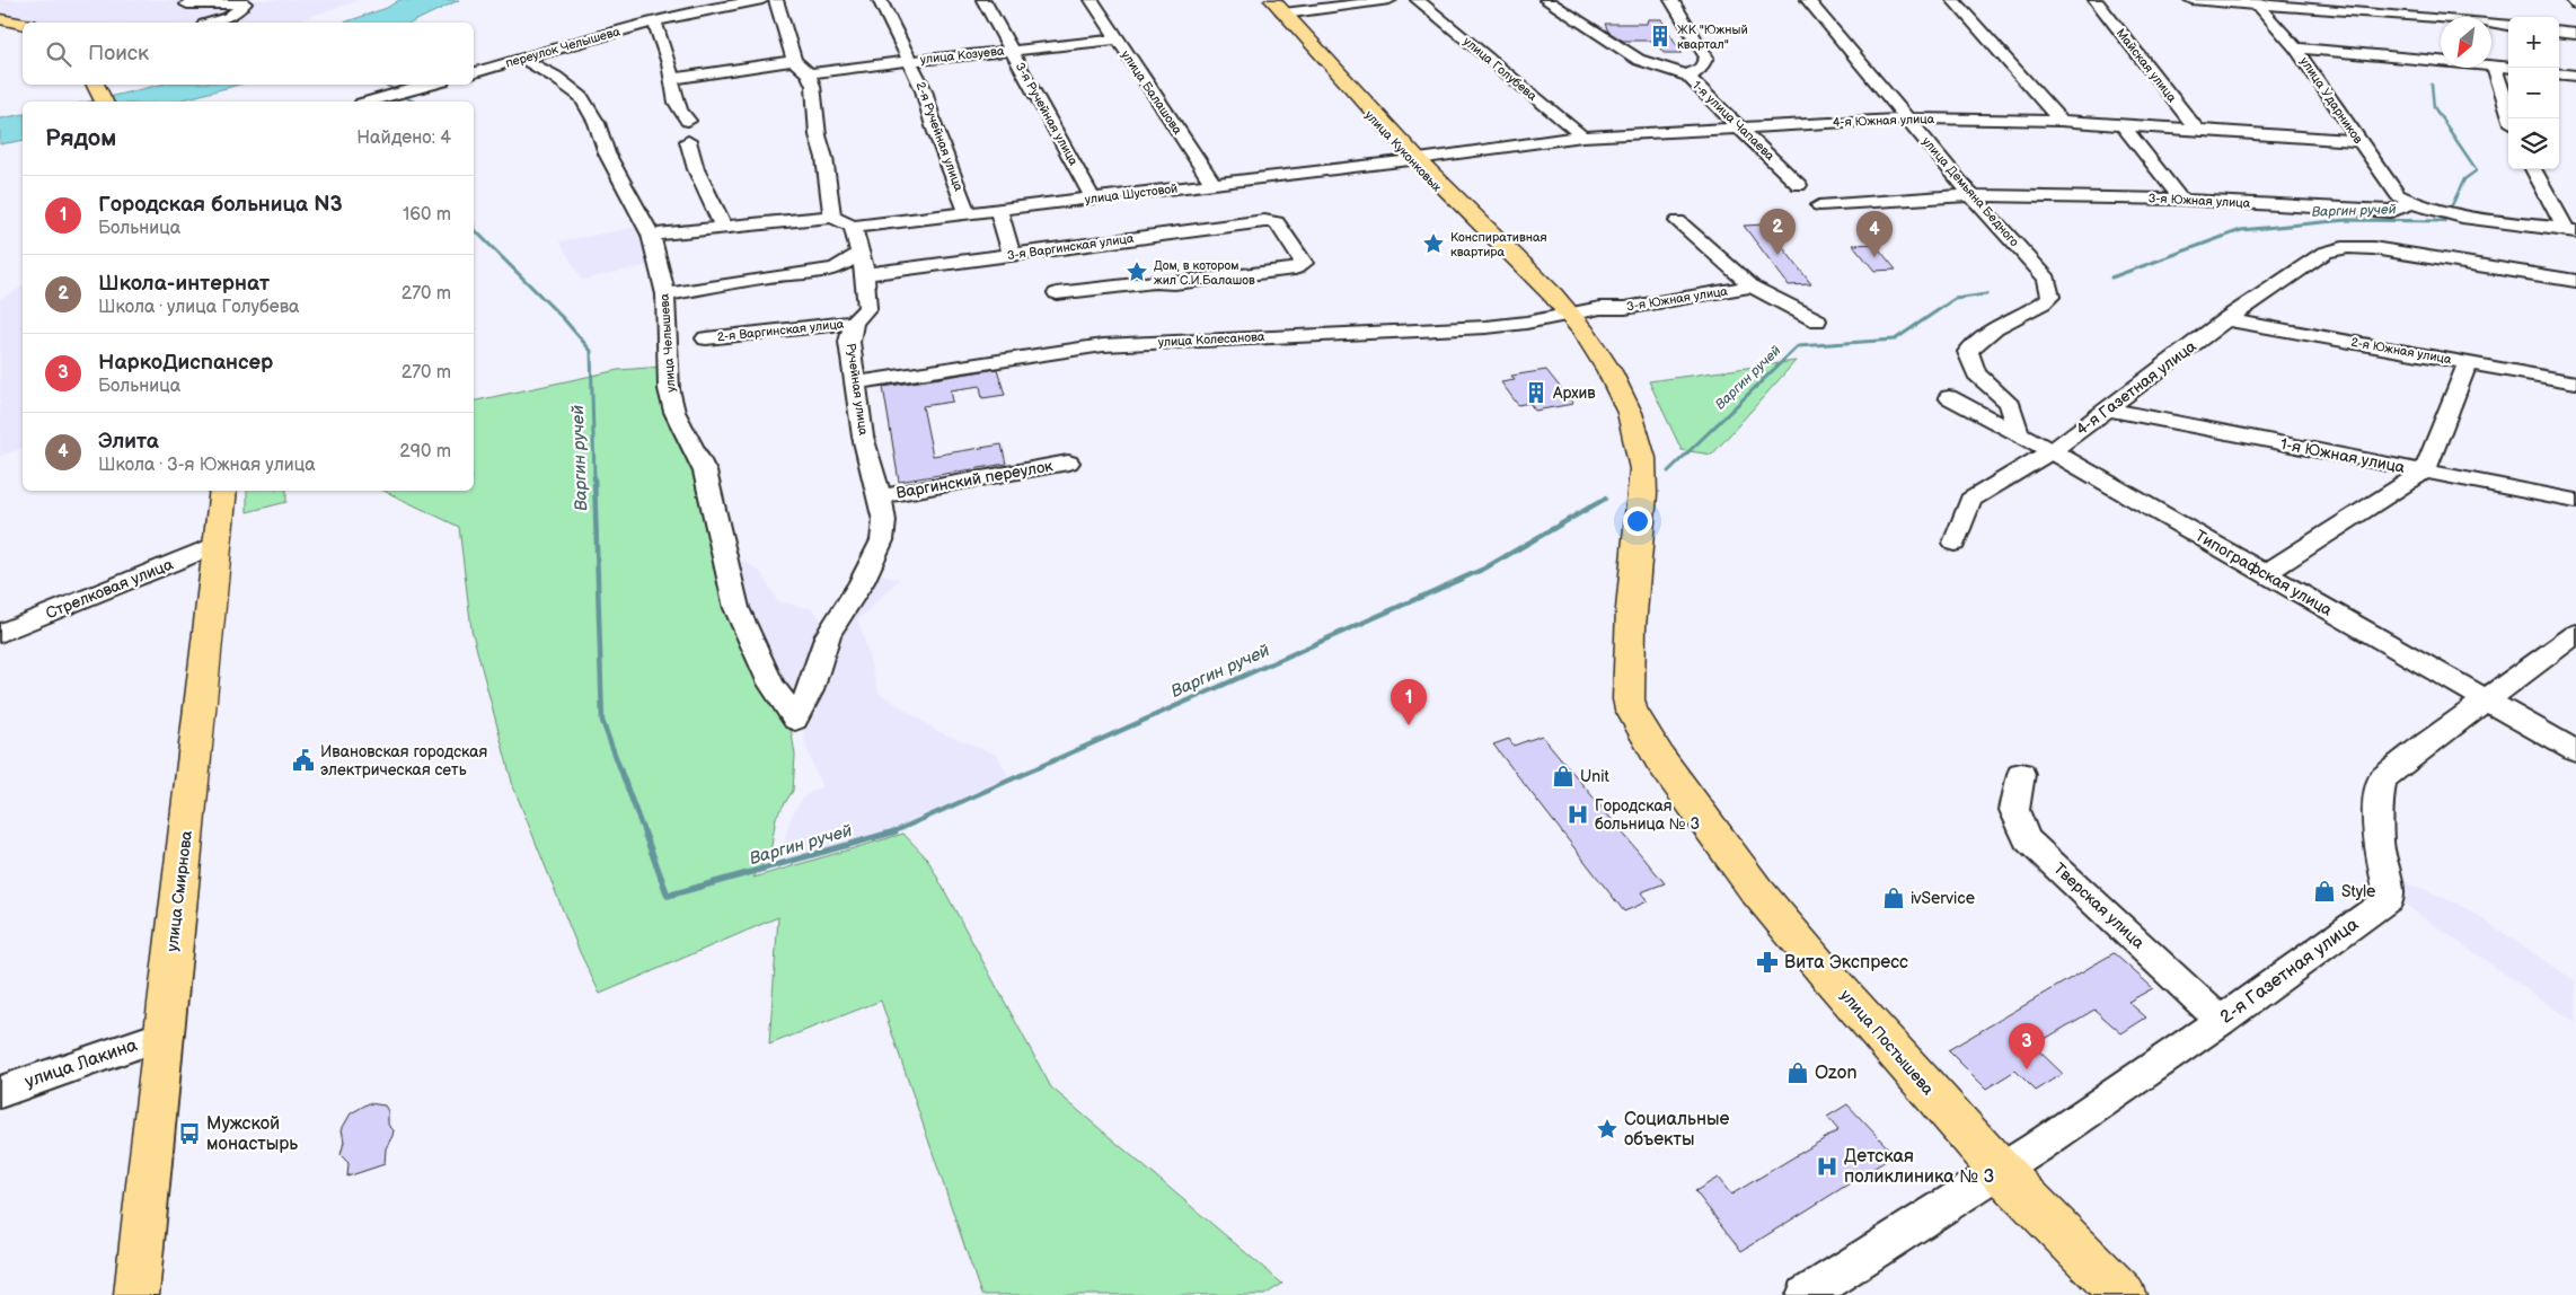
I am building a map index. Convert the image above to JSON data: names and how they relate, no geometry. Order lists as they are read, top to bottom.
{
  "streets": {
    "main road": ["улица Куконковых", "улица Смирнова", "улица Постышева"],
    "street": [
      "переулок Челышева",
      "улица Козуева",
      "Майская улица",
      "улица Голубева",
      "улица Балашова",
      "улица Ударников",
      "3-я Ручейная улица",
      "1-я улица Чапаева",
      "4-я Южная улица",
      "2-я Ручейная улица",
      "улица Демьяна Бедного",
      "улица Шустовой",
      "3-я Южная улица",
      "3-я Варгинская улица",
      "2-я Варгинская улица",
      "улица Колесанова",
      "улица Челышева",
      "2-я Южная улица",
      "4-я Газетная улица",
      "Ручейная улица",
      "1-я Южная улица",
      "Варгинский переулок",
      "Типографская улица",
      "Стрелковая улица",
      "Тверская улица",
      "2-я Газетная улица",
      "улица Лакина"
    ]
  },
  "crossings": [
    ["переулок Челышева", "улица Челышева"],
    ["улица Козуева", "улица Балашова"],
    ["улица Козуева", "3-я Ручейная улица"],
    ["улица Козуева", "2-я Ручейная улица"],
    ["Майская улица", "4-я Южная улица"],
    ["улица Голубева", "4-я Южная улица"],
    ["улица Балашова", "улица Шустовой"],
    ["улица Ударников", "4-я Южная улица"],
    ["улица Ударников", "3-я Южная улица"],
    ["3-я Ручейная улица", "улица Шустовой"],
    ["1-я улица Чапаева", "4-я Южная улица"],
    ["4-я Южная улица", "улица Куконковых"],
    ["4-я Южная улица", "улица Демьяна Бедного"],
    ["4-я Южная улица", "улица Шустовой"],
    ["2-я Ручейная улица", "улица Шустовой"],
    ["улица Куконковых", "улица Шустовой"],
    ["улица Куконковых", "3-я Южная улица"],
    ["улица Куконковых", "улица Колесанова"],
    ["улица Куконковых", "улица Постышева"],
    ["улица Демьяна Бедного", "3-я Южная улица"],
    ["улица Демьяна Бедного", "Типографская улица"],
    ["улица Шустовой", "Ручейная улица"],
    ["3-я Южная улица", "улица Колесанова"],
    ["3-я Варгинская улица", "Ручейная улица"],
    ["2-я Варгинская улица", "Ручейная улица"],
    ["улица Колесанова", "Ручейная улица"],
    ["улица Челышева", "Ручейная улица"],
    ["2-я Южная улица", "4-я Газетная улица"],
    ["4-я Газетная улица", "1-я Южная улица"],
    ["4-я Газетная улица", "Типографская улица"],
    ["Ручейная улица", "Варгинский переулок"],
    ["Типографская улица", "2-я Газетная улица"],
    ["Стрелковая улица", "улица Смирнова"],
    ["улица Смирнова", "улица Лакина"],
    ["Тверская улица", "2-я Газетная улица"],
    ["2-я Газетная улица", "улица Постышева"]
  ],
  "water": ["Варгин ручей"],
  "places": {
    "building": ["ЖК \"Южный квартал\"", "Архив"],
    "place": ["Конспиративная квартира", "Дом, в котором жил С.И.Балашов", "Социальные объекты"],
    "public building": ["Ивановская городская электрическая сеть"],
    "shop": [
      "Unit",
      "Style",
      "ivService",
      "Ozon"
    ],
    "hospital": ["Городская больница № 3", "Детская поликлиника № 3"],
    "pharmacy": ["Вита Экспресс"],
    "bus stop": ["Мужской монастырь"]
  },
  "north": "bottom left",
  "page": {
    "map_buttons": ["+", "−"],
    "search": "Поиск",
    "heading": ["Рядом", "Найдено: 4"],
    "list": [
      {
        "mark": "1",
        "name": "Городская больница N3",
        "note": "Больница",
        "value": "160 m"
      },
      {
        "mark": "2",
        "name": "Школа-интернат",
        "note": "Школа · улица Голубева",
        "value": "270 m"
      },
      {
        "mark": "3",
        "name": "НаркоДиспансер",
        "note": "Больница",
        "value": "270 m"
      },
      {
        "mark": "4",
        "name": "Элита",
        "note": "Школа · 3-я Южная улица",
        "value": "290 m"
      }
    ],
    "pins": [
      "2",
      "4",
      "1",
      "3"
    ]
  }
}
